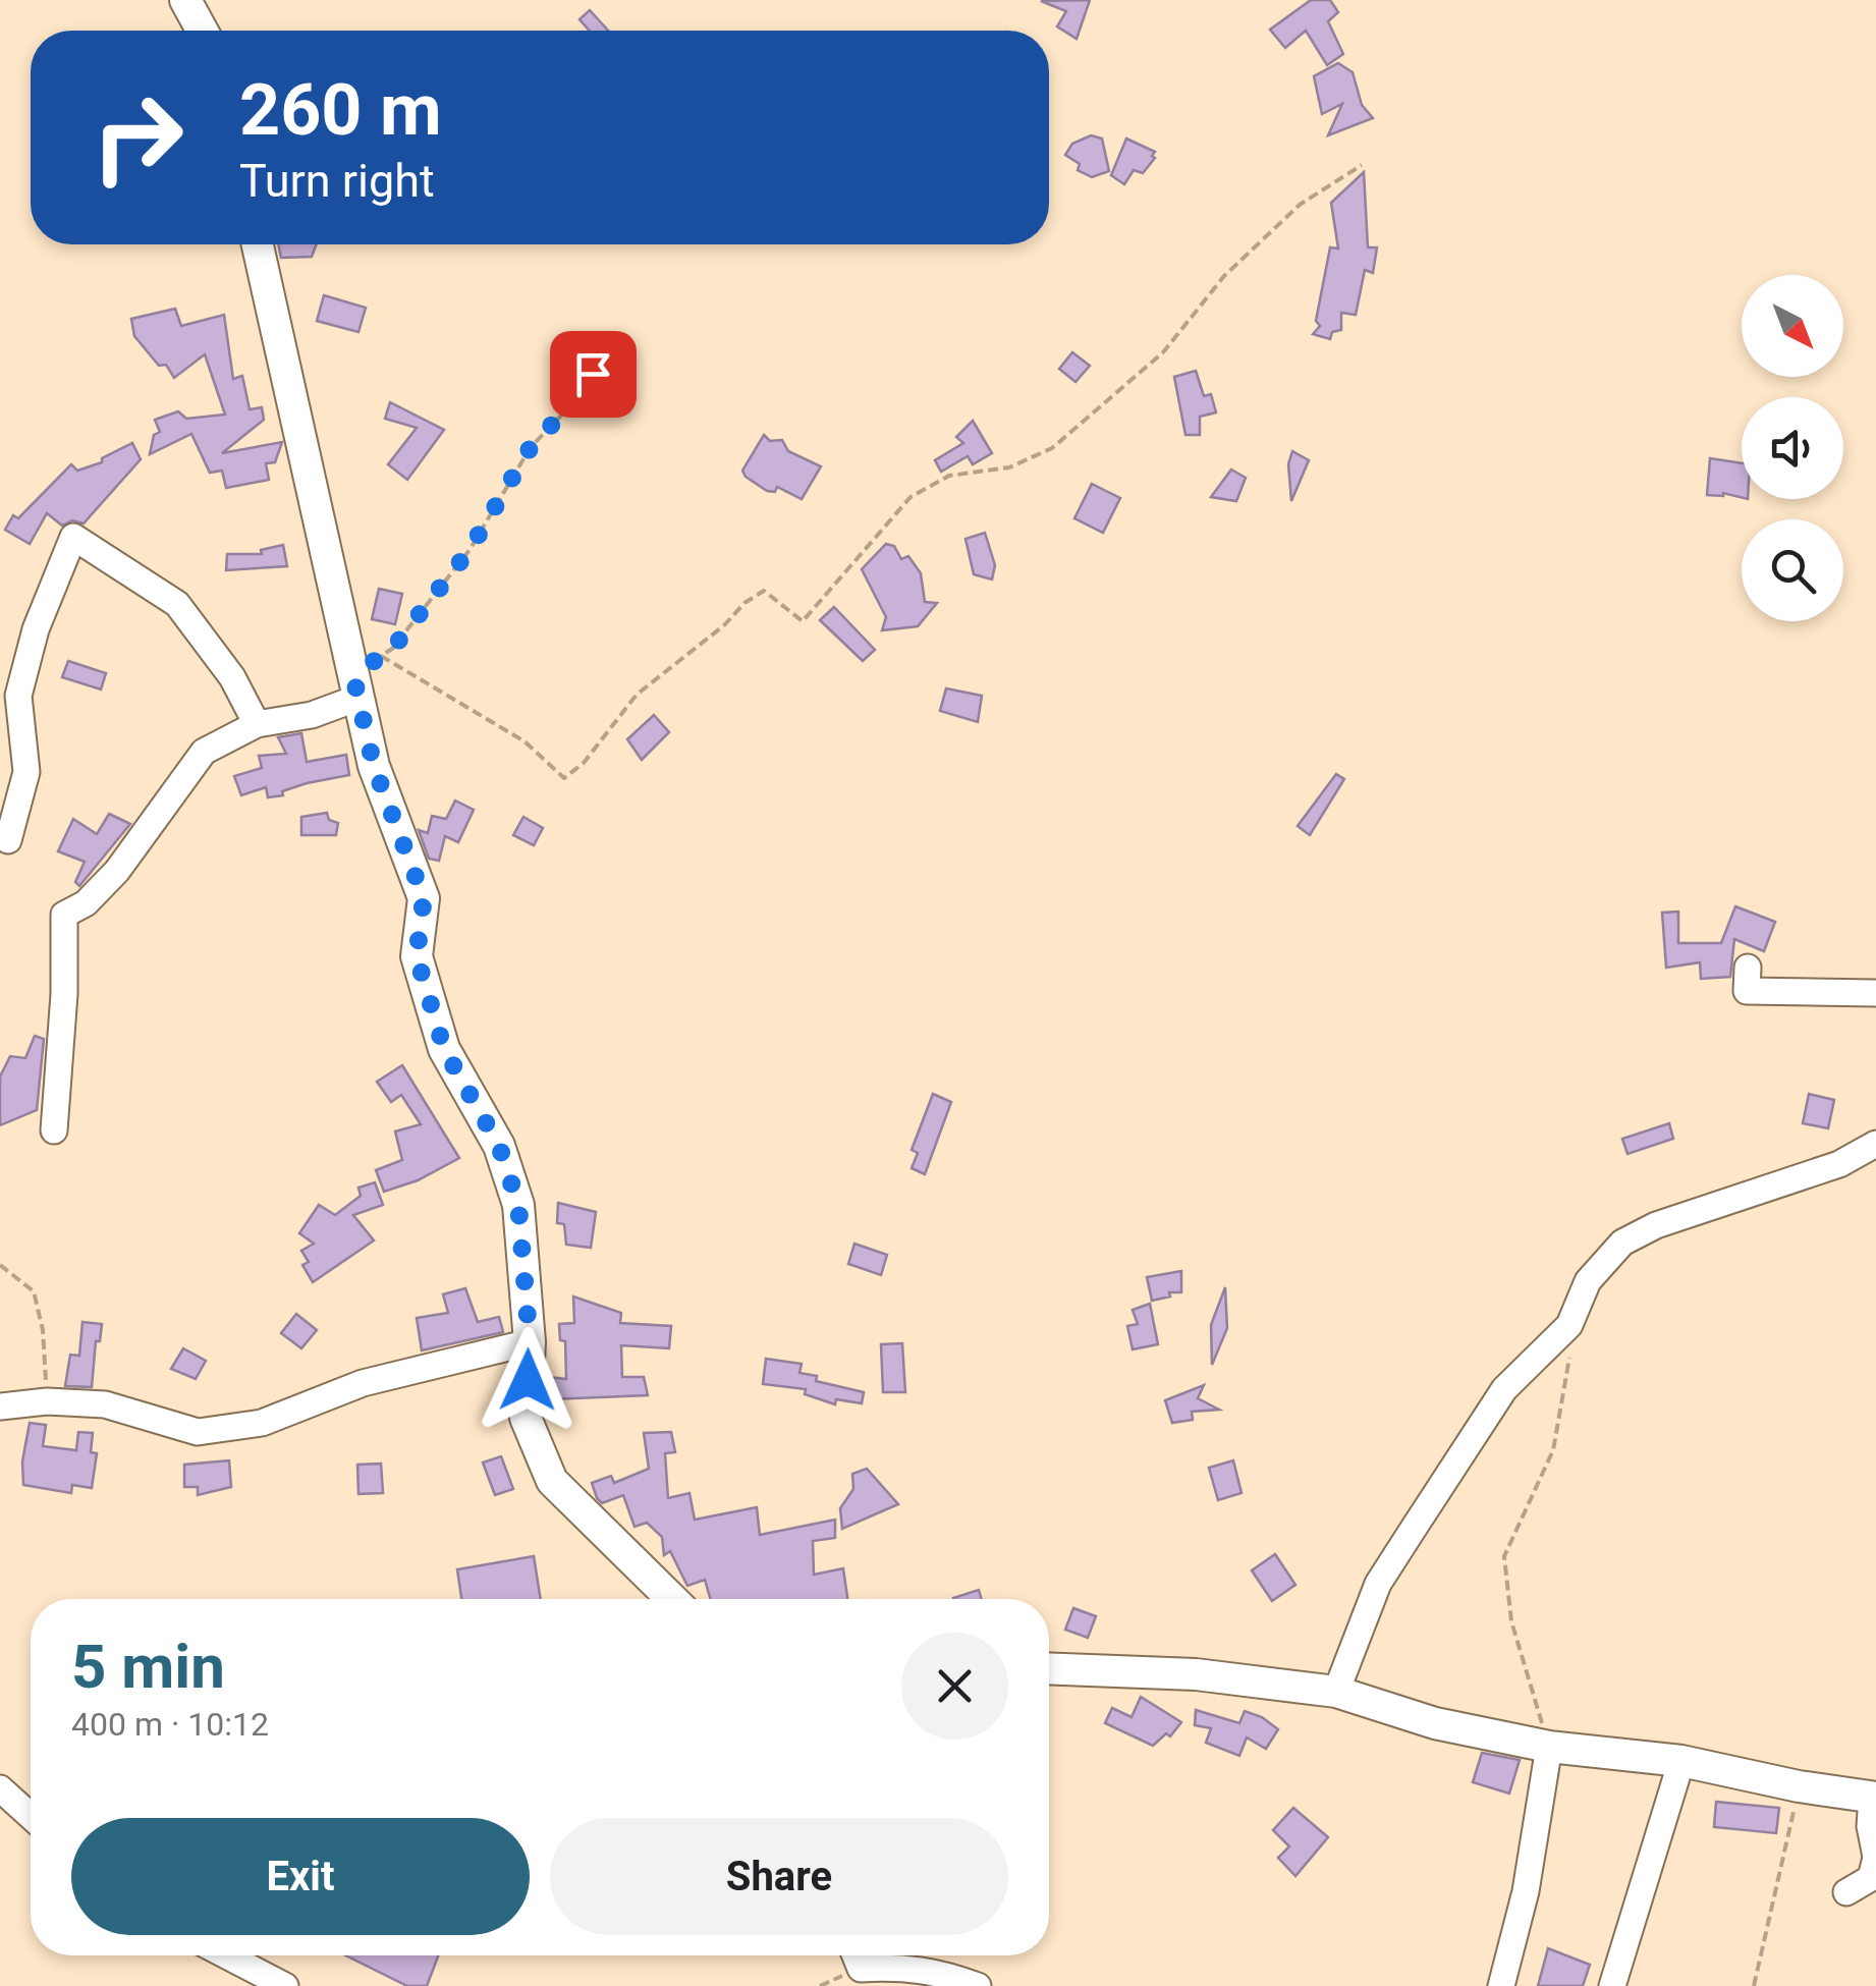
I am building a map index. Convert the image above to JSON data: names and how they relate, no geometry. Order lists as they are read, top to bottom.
{
  "north": "bottom right",
  "page": {
    "turn": ["260 m", "Turn right"],
    "heading": ["5 min", "400 m · 10:12"],
    "buttons": ["Exit", "Share"]
  }
}
